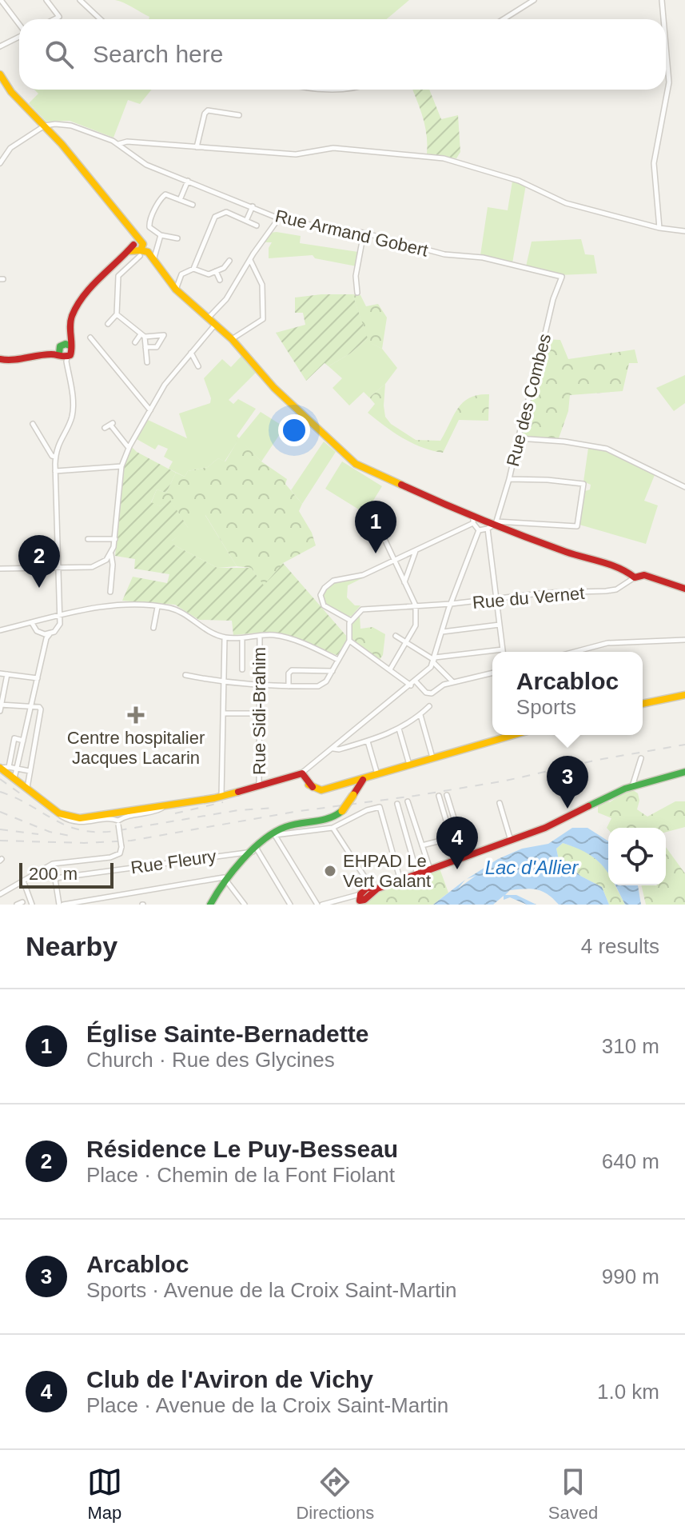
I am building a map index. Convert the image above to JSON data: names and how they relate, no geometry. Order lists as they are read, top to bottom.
{
  "streets": {
    "street": [
      "Rue Armand Gobert",
      "Rue des Combes",
      "Rue du Vernet",
      "Rue Sidi-Brahim",
      "Rue Fleury"
    ]
  },
  "crossings": [
    ["Rue Armand Gobert", "Rue des Combes"]
  ],
  "water": ["Lac d'Allier"],
  "places": {
    "health": ["Centre hospitalier Jacques Lacarin"],
    "other": ["EHPAD Le Vert Galant"]
  },
  "scale_bar": "200 m",
  "page": {
    "search": "Search here",
    "pins": [
      "1",
      "2",
      "3",
      "4"
    ],
    "popup": ["Arcabloc", "Sports"],
    "scale": "200 m",
    "heading": ["Nearby", "4 results"],
    "list": [
      {
        "mark": "1",
        "name": "Église Sainte-Bernadette",
        "note": "Church · Rue des Glycines",
        "value": "310 m"
      },
      {
        "mark": "2",
        "name": "Résidence Le Puy-Besseau",
        "note": "Place · Chemin de la Font Fiolant",
        "value": "640 m"
      },
      {
        "mark": "3",
        "name": "Arcabloc",
        "note": "Sports · Avenue de la Croix Saint-Martin",
        "value": "990 m"
      },
      {
        "mark": "4",
        "name": "Club de l'Aviron de Vichy",
        "note": "Place · Avenue de la Croix Saint-Martin",
        "value": "1.0 km"
      }
    ],
    "nav": ["Map", "Directions", "Saved"]
  }
}
